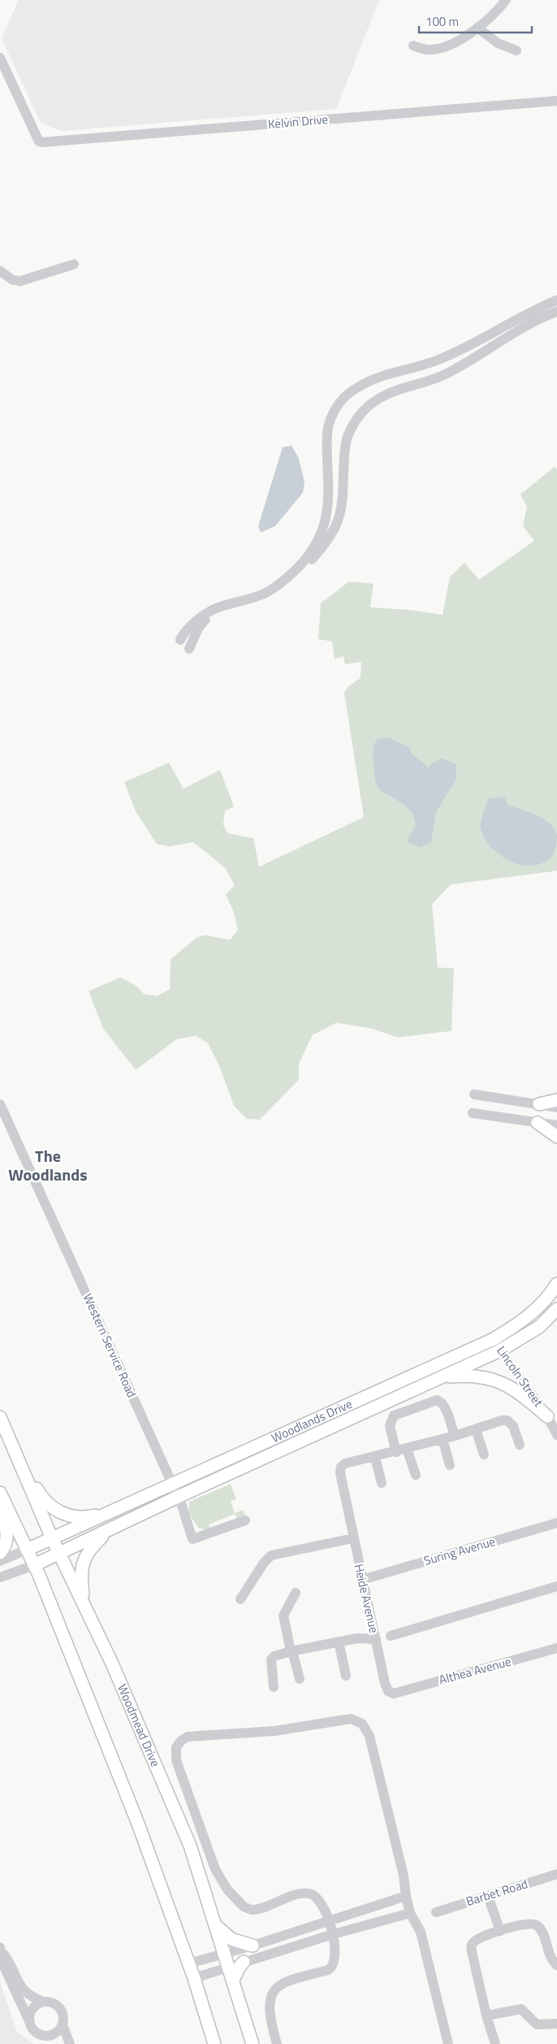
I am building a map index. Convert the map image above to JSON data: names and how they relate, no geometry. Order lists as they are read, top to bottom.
{
  "streets": {
    "main road": ["Woodlands Drive", "Woodmead Drive"],
    "street": [
      "Kelvin Drive",
      "Western Service Road",
      "Lincoln Street",
      "Suring Avenue",
      "Heide Avenue",
      "Althea Avenue",
      "Barbet Road"
    ]
  },
  "crossings": [
    ["Western Service Road", "Woodlands Drive"],
    ["Lincoln Street", "Woodlands Drive"],
    ["Woodlands Drive", "Woodmead Drive"],
    ["Suring Avenue", "Heide Avenue"],
    ["Heide Avenue", "Althea Avenue"]
  ],
  "districts": ["The Woodlands"],
  "scale_bar": "100 m"
}
